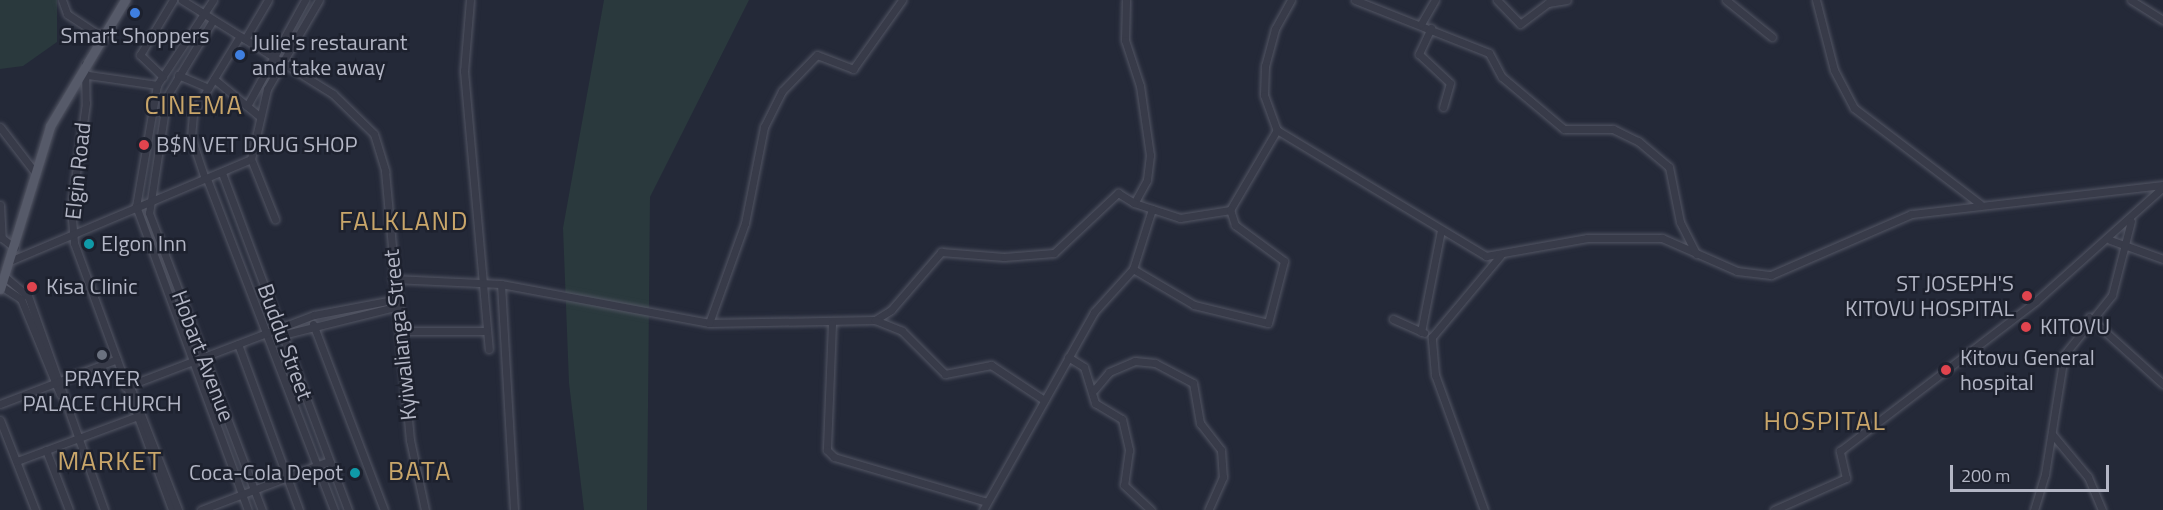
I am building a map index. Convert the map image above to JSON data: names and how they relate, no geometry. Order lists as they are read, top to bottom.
{
  "streets": {
    "street": [
      "Elgin Road",
      "Kyiwalianga Street",
      "Buddu Street",
      "Hobart Avenue"
    ]
  },
  "districts": [
    "CINEMA",
    "FALKLAND",
    "HOSPITAL",
    "MARKET",
    "BATA"
  ],
  "places": [
    "Smart Shoppers",
    "Julie's restaurant and take away",
    "B$N VET DRUG SHOP",
    "Elgon Inn",
    "Kisa Clinic",
    "ST JOSEPH'S KITOVU HOSPITAL",
    "KITOVU",
    "PRAYER PALACE CHURCH",
    "Kitovu General hospital",
    "Coca-Cola Depot"
  ],
  "scale_bar": "200 m"
}
